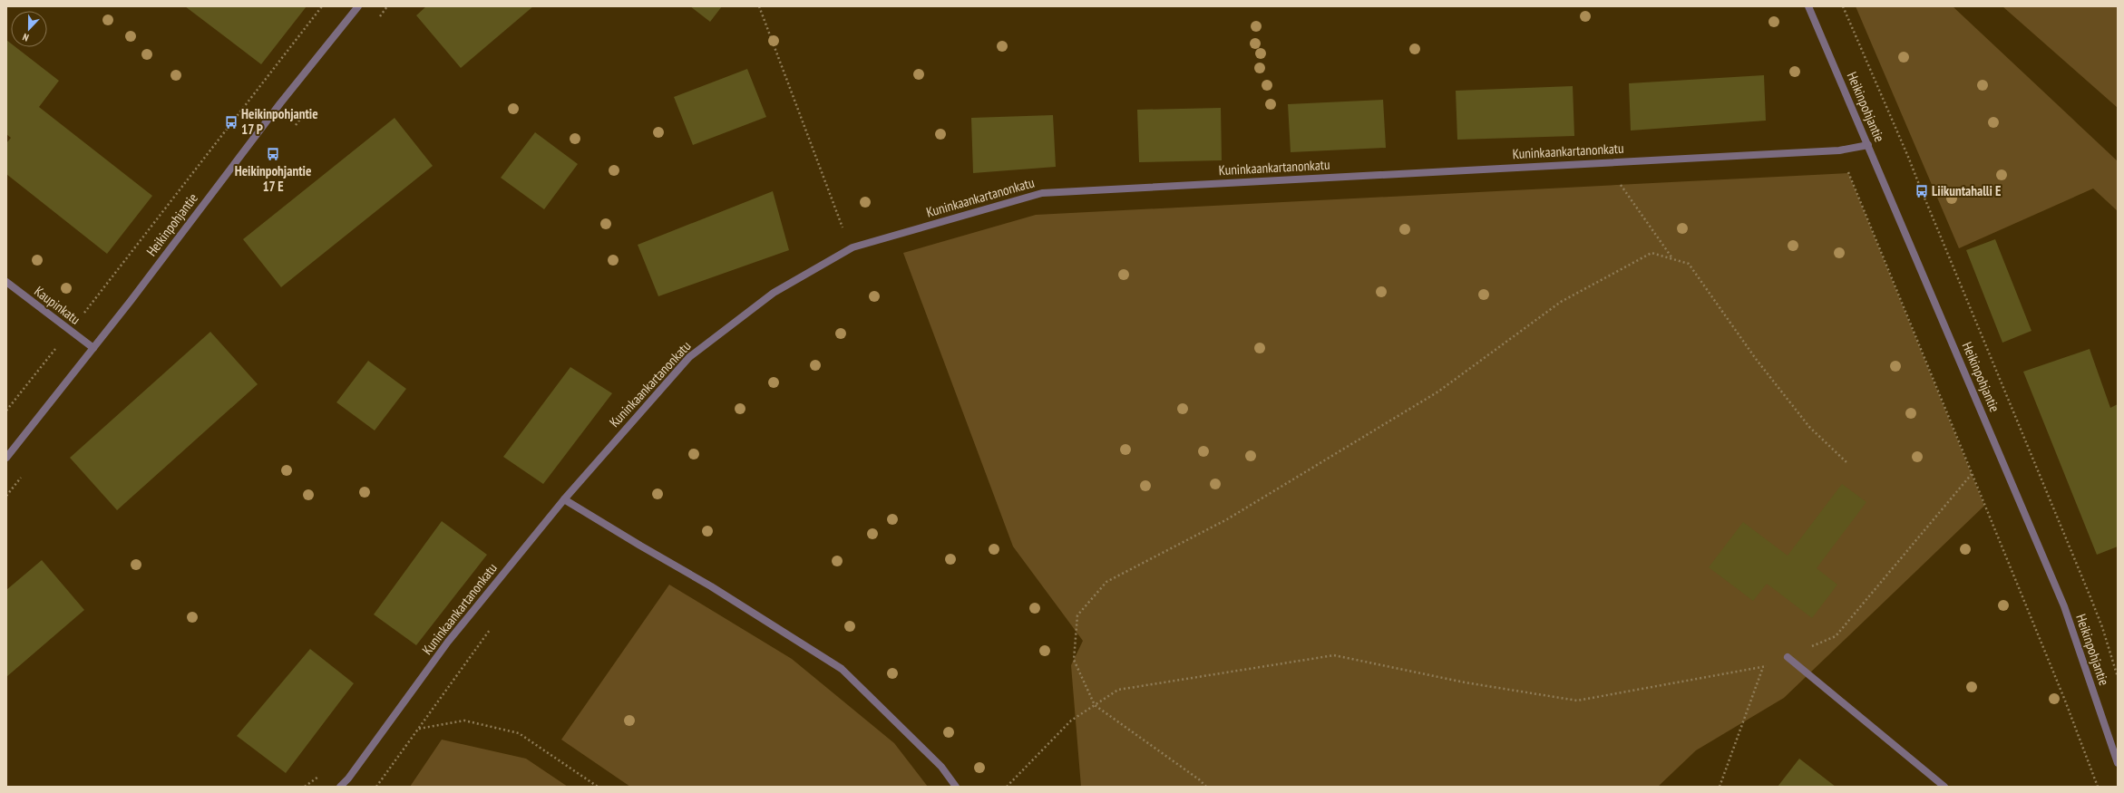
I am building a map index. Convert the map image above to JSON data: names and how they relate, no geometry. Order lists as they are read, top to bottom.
{
  "streets": {
    "street": ["Heikinpohjantie", "Kuninkaankartanonkatu", "Kaupinkatu"]
  },
  "crossings": [
    ["Heikinpohjantie", "Kuninkaankartanonkatu"],
    ["Heikinpohjantie", "Kaupinkatu"]
  ],
  "places": {
    "bus stop": ["Heikinpohjantie 17 P", "Heikinpohjantie 17 E", "Liikuntahalli E"]
  },
  "north": "bottom"
}
